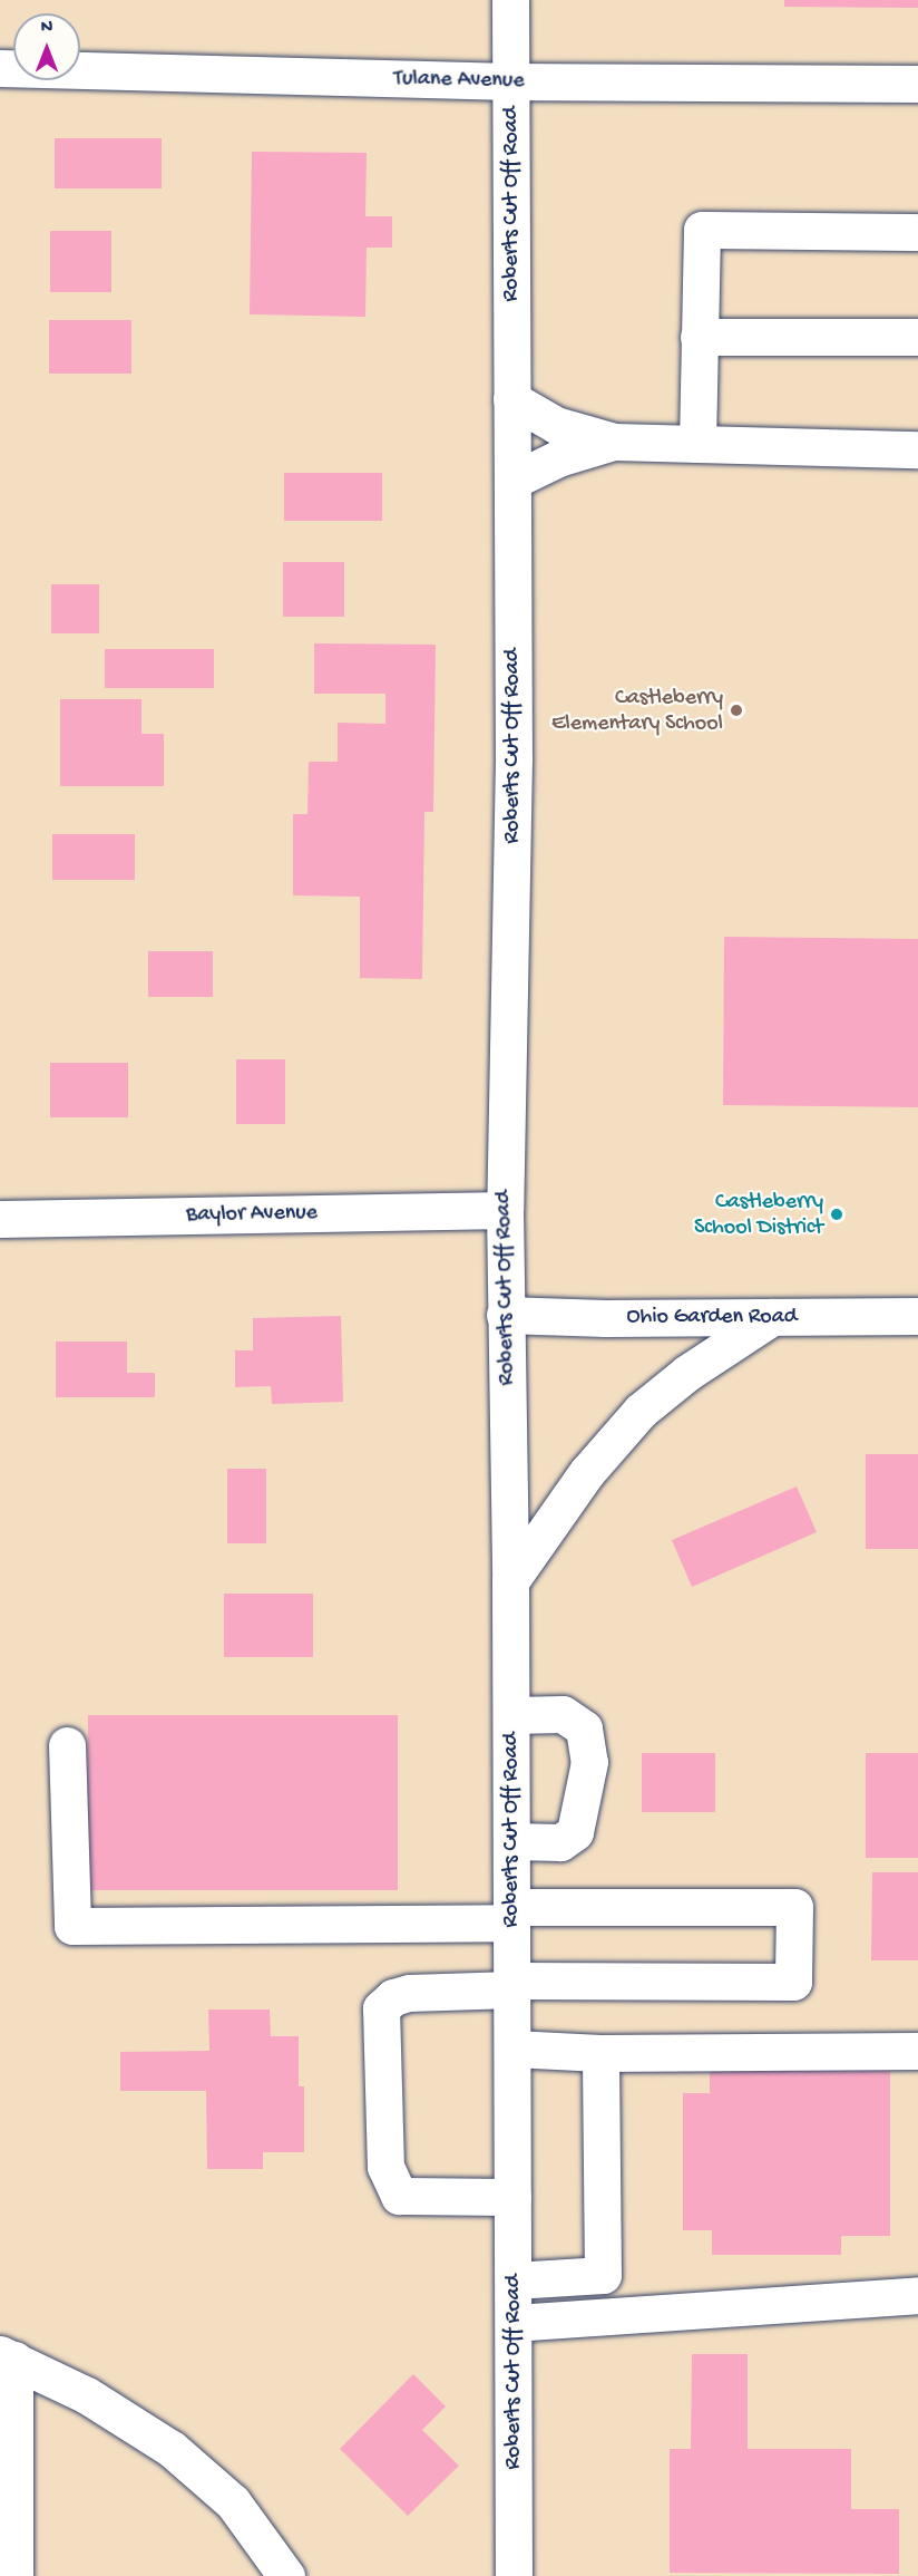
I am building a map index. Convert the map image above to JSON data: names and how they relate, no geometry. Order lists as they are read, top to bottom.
{
  "streets": {
    "street": [
      "Tulane Avenue",
      "Roberts Cut Off Road",
      "Baylor Avenue",
      "Ohio Garden Road"
    ]
  },
  "crossings": [
    ["Tulane Avenue", "Roberts Cut Off Road"],
    ["Roberts Cut Off Road", "Baylor Avenue"],
    ["Roberts Cut Off Road", "Ohio Garden Road"]
  ],
  "places": ["Castleberry Elementary School", "Castleberry School District"],
  "north": "top"
}
